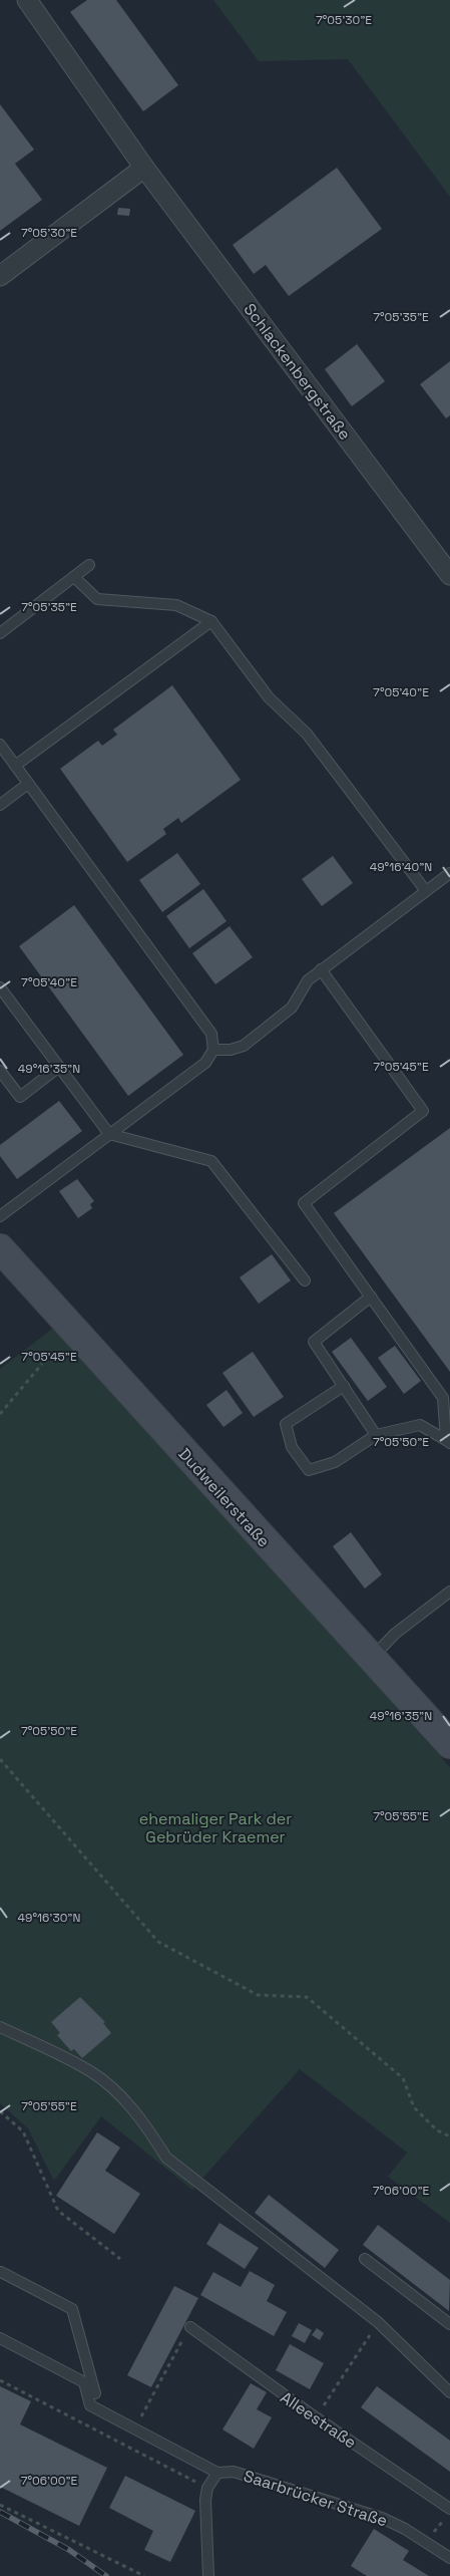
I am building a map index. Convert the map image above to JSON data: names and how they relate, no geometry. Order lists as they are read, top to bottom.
{
  "streets": {
    "main road": ["Dudweilerstraße"],
    "street": ["Schlackenbergstraße"],
    "lane": ["Alleestraße", "Saarbrücker Straße"]
  },
  "parks": ["ehemaliger Park der Gebrüder Kraemer"],
  "coordinates": [
    "7°05'30\"E",
    "7°05'35\"E",
    "7°05'40\"E",
    "49°16'40\"N",
    "7°05'45\"E",
    "49°16'35\"N",
    "7°05'50\"E",
    "7°05'55\"E",
    "49°16'30\"N",
    "7°06'00\"E"
  ]
}
